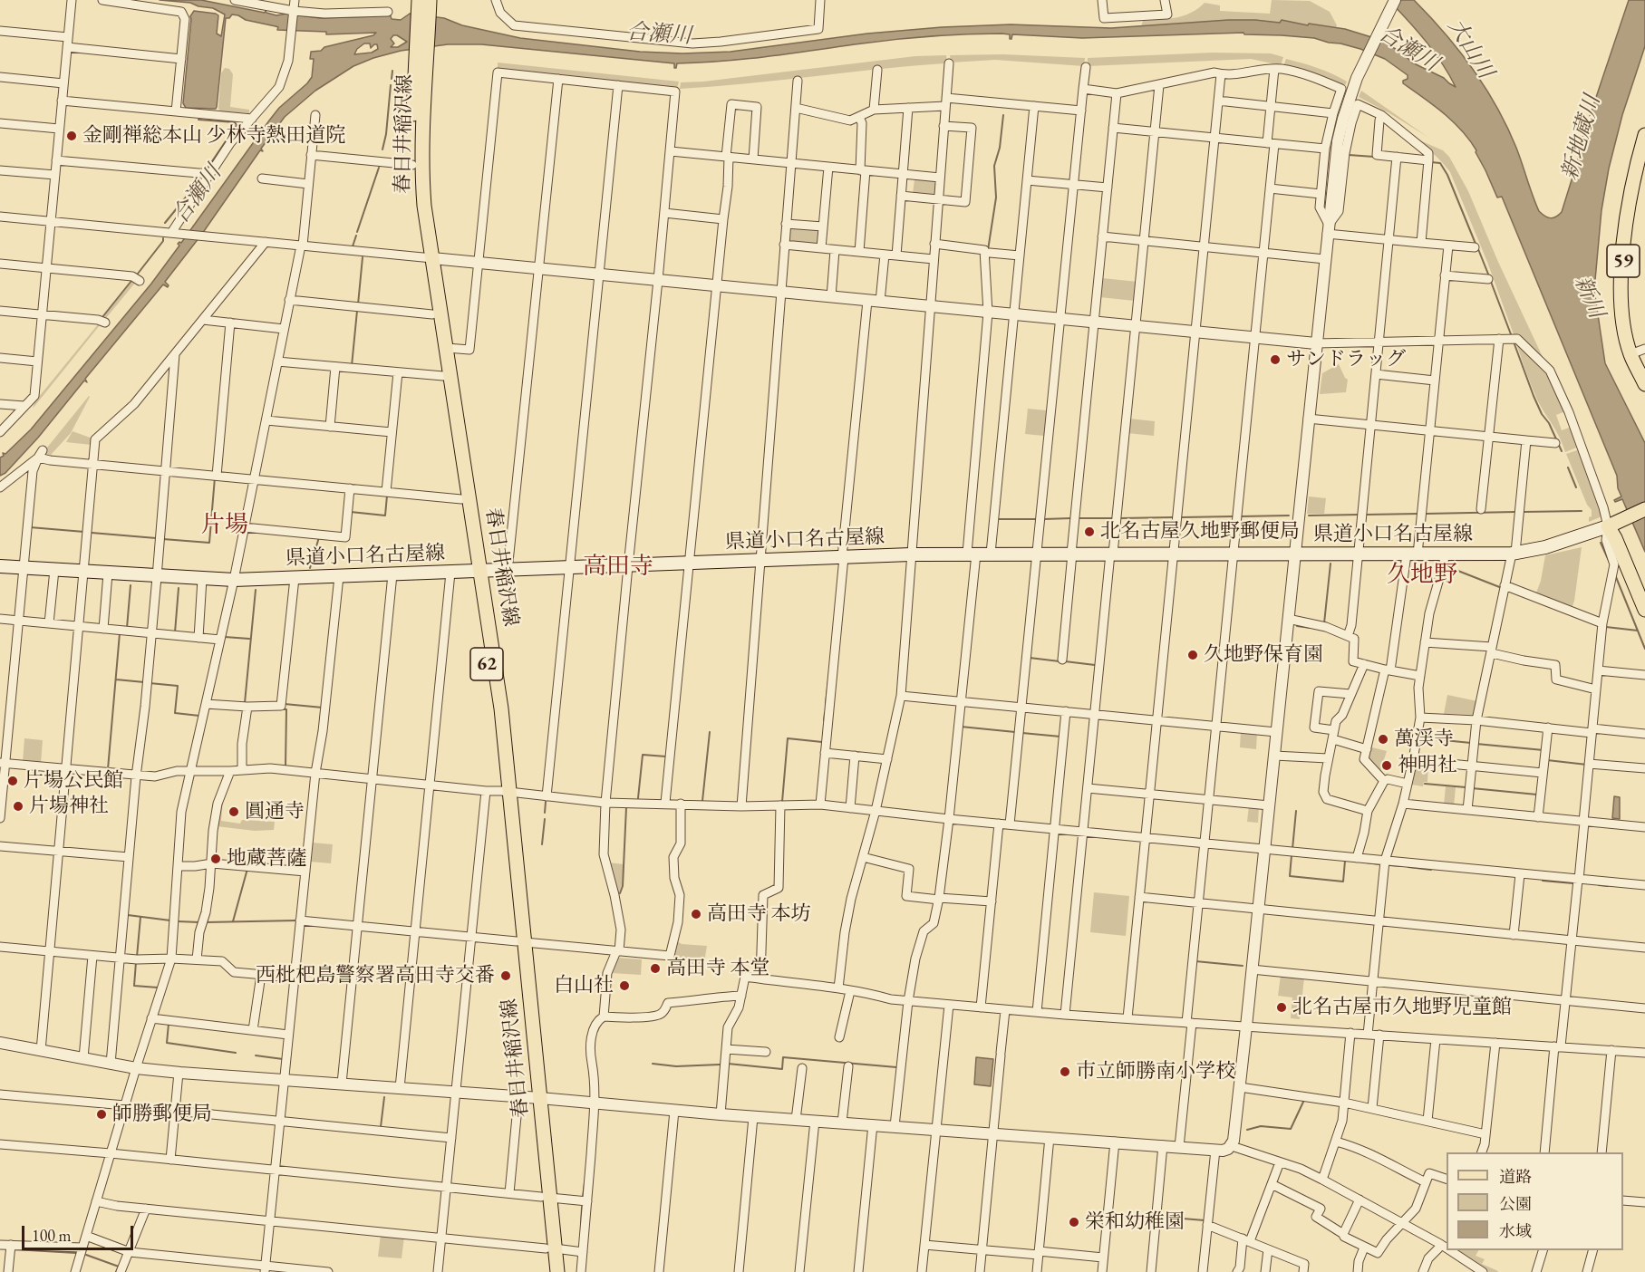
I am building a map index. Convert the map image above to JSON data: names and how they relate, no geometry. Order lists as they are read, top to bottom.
{
  "streets": {
    "main road": [
      "春日井稲沢線",
      "59",
      "県道小口名古屋線",
      "62"
    ]
  },
  "crossings": [
    ["春日井稲沢線", "県道小口名古屋線"]
  ],
  "districts": ["片場", "高田寺", "久地野"],
  "water": [
    "合瀬川",
    "大山川",
    "新地蔵川",
    "新川"
  ],
  "places": [
    "金剛禅総本山 少林寺熱田道院",
    "サンドラッグ",
    "北名古屋久地野郵便局",
    "久地野保育園",
    "萬渓寺",
    "神明社",
    "片場公民館",
    "片場神社",
    "圓通寺",
    "地蔵菩薩",
    "高田寺 本坊",
    "高田寺 本堂",
    "西枇杷島警察署高田寺交番",
    "白山社",
    "北名古屋市久地野児童館",
    "市立師勝南小学校",
    "師勝郵便局",
    "栄和幼稚園"
  ],
  "legend": ["道路", "公園", "水域"],
  "scale_bar": "100 m"
}
